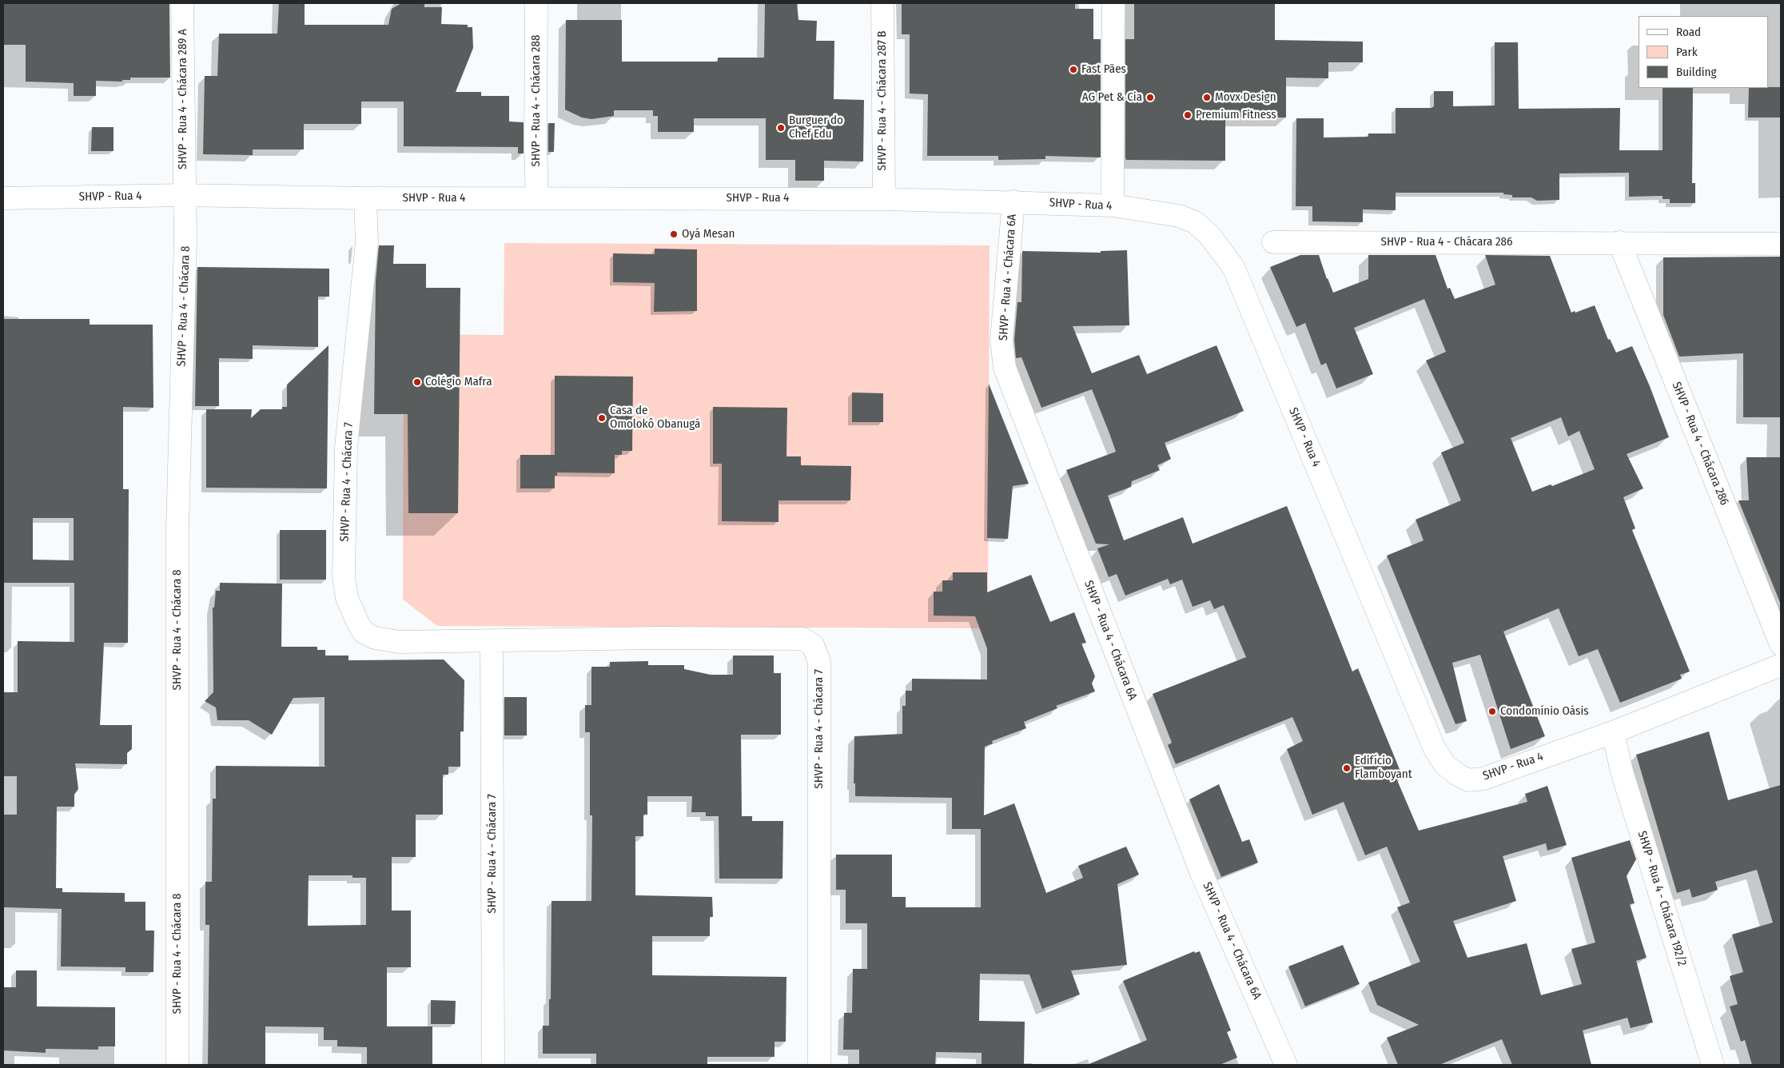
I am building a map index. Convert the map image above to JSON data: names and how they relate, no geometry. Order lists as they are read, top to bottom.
{
  "streets": {
    "street": [
      "SHVP - Rua 4 - Chácara 289 A",
      "SHVP - Rua 4 - Chácara 288",
      "SHVP - Rua 4 - Chácara 287 B",
      "SHVP - Rua 4",
      "SHVP - Rua 4 - Chácara 286",
      "SHVP - Rua 4 - Chácara 6A",
      "SHVP - Rua 4 - Chácara 8",
      "SHVP - Rua 4 - Chácara 7",
      "SHVP - Rua 4 - Chácara 192/2"
    ]
  },
  "crossings": [
    ["SHVP - Rua 4 - Chácara 289 A", "SHVP - Rua 4"],
    ["SHVP - Rua 4 - Chácara 289 A", "SHVP - Rua 4 - Chácara 8"],
    ["SHVP - Rua 4 - Chácara 288", "SHVP - Rua 4"],
    ["SHVP - Rua 4 - Chácara 287 B", "SHVP - Rua 4"],
    ["SHVP - Rua 4", "SHVP - Rua 4 - Chácara 6A"],
    ["SHVP - Rua 4", "SHVP - Rua 4 - Chácara 8"],
    ["SHVP - Rua 4", "SHVP - Rua 4 - Chácara 7"],
    ["SHVP - Rua 4", "SHVP - Rua 4 - Chácara 192/2"]
  ],
  "places": [
    "Fast Pães",
    "AG Pet & Cia",
    "Movx Design",
    "Premium Fitness",
    "Burguer do Chef Edu",
    "Oyá Mesan",
    "Colégio Mafra",
    "Casa de Omolokô Obanugá",
    "Condomínio Oásis",
    "Edifício Flamboyant"
  ],
  "legend": ["Road", "Park", "Building"]
}
